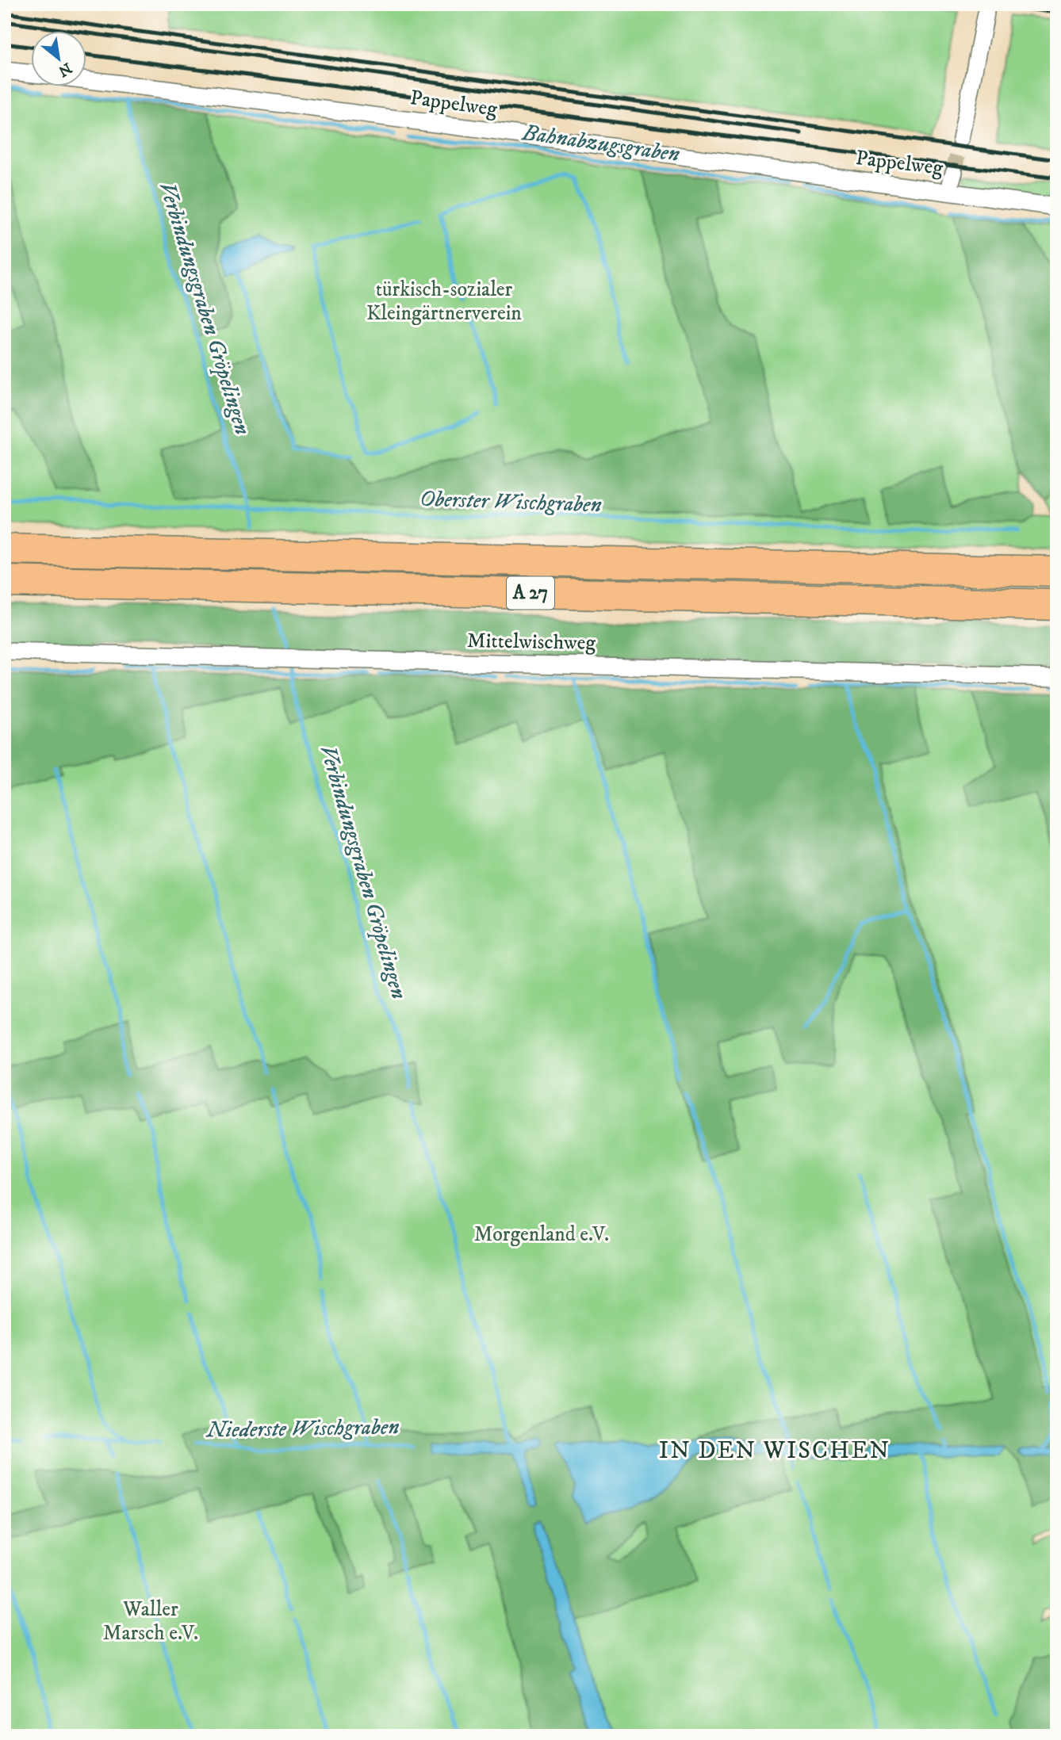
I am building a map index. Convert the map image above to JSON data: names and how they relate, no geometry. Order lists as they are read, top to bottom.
{
  "streets": {
    "highway": ["A 27"],
    "street": ["Pappelweg", "Mittelwischweg"]
  },
  "districts": ["IN DEN WISCHEN"],
  "water": [
    "Bahnabzugsgraben",
    "Verbindungsgraben Gröpelingen",
    "Oberster Wischgraben",
    "Niederste Wischgraben"
  ],
  "parks": ["türkisch-sozialer Kleingärtnerverein", "Morgenland e.V.", "Waller Marsch e.V."],
  "north": "bottom right"
}
